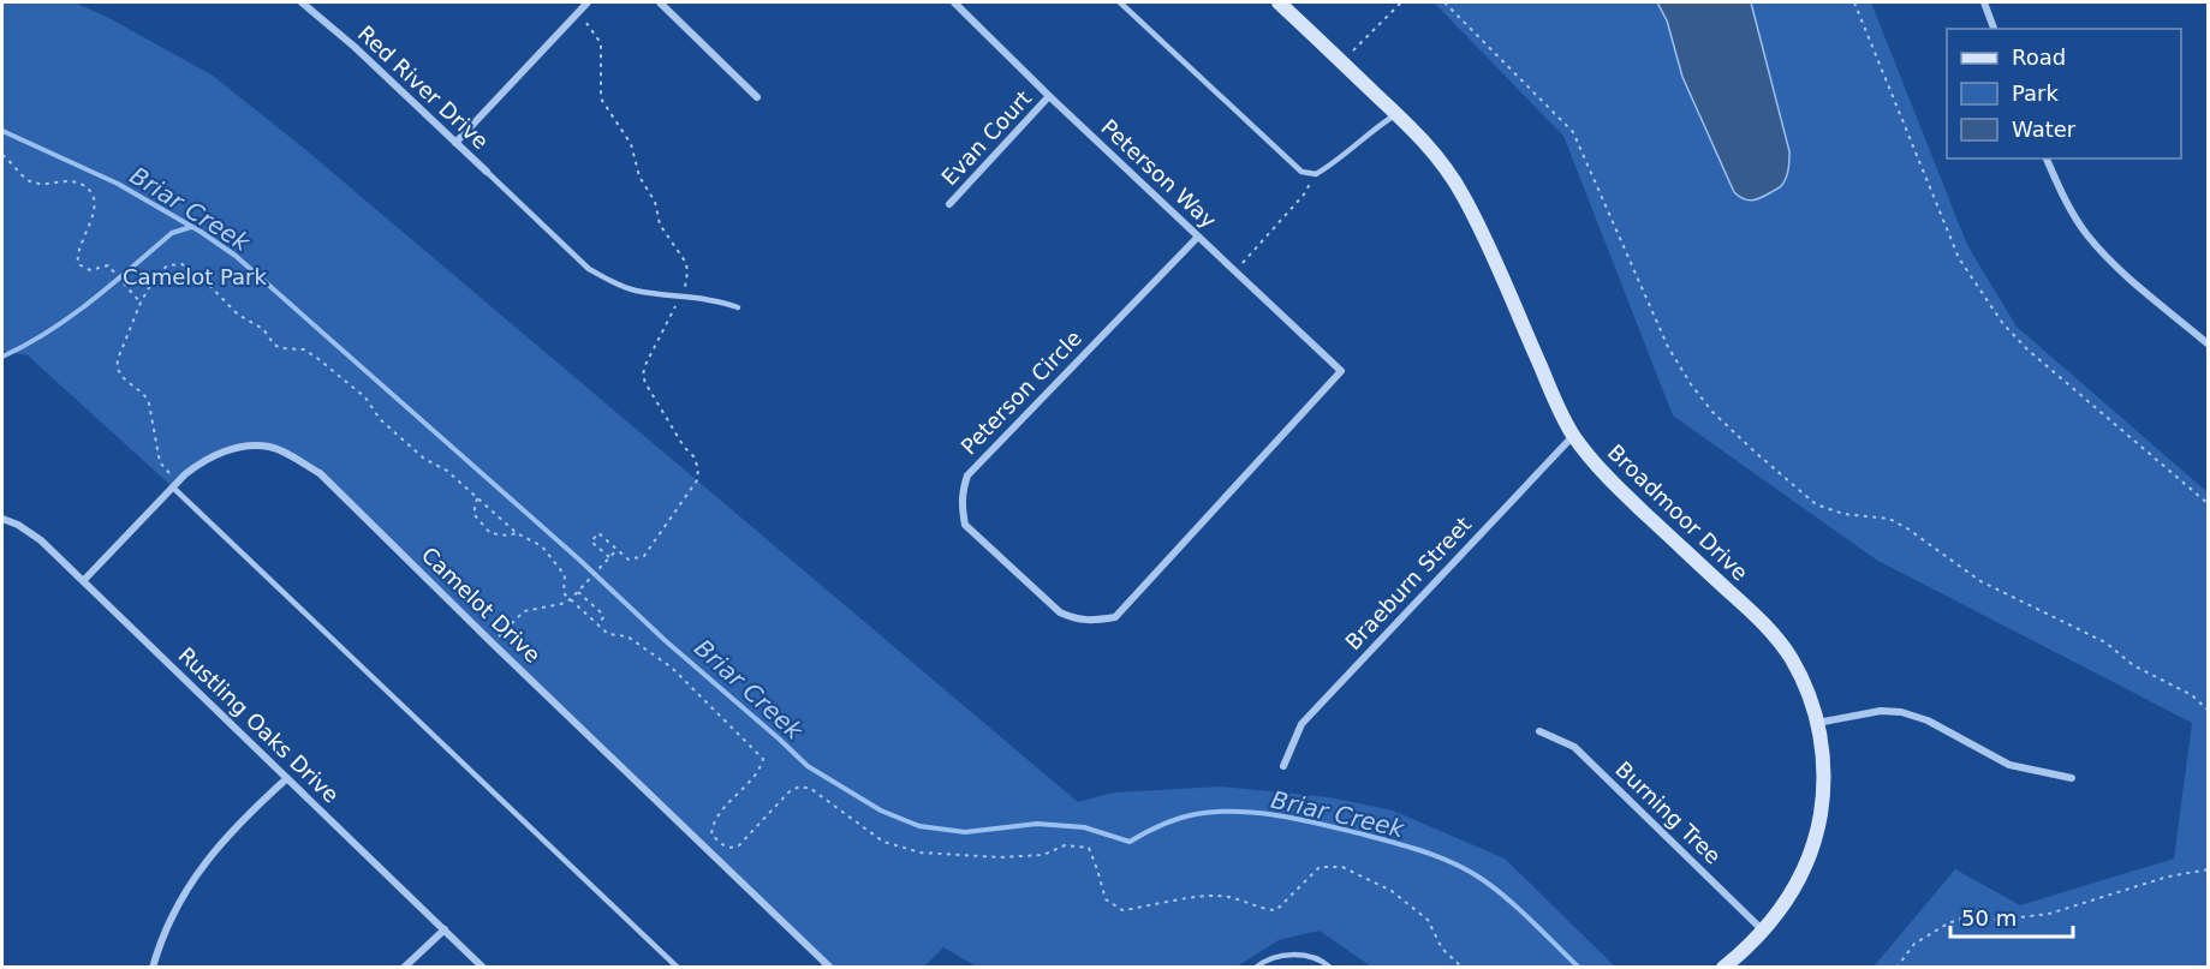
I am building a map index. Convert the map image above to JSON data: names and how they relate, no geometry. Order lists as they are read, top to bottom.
{
  "streets": {
    "street": [
      "Red River Drive",
      "Evan Court",
      "Peterson Way",
      "Peterson Circle",
      "Broadmoor Drive",
      "Braeburn Street",
      "Camelot Drive",
      "Rustling Oaks Drive",
      "Burning Tree"
    ]
  },
  "crossings": [
    ["Evan Court", "Peterson Way"],
    ["Peterson Way", "Peterson Circle"],
    ["Broadmoor Drive", "Braeburn Street"],
    ["Broadmoor Drive", "Burning Tree"],
    ["Camelot Drive", "Rustling Oaks Drive"]
  ],
  "water": ["Briar Creek"],
  "parks": ["Camelot Park"],
  "legend": ["Road", "Park", "Water"],
  "scale_bar": "50 m"
}
